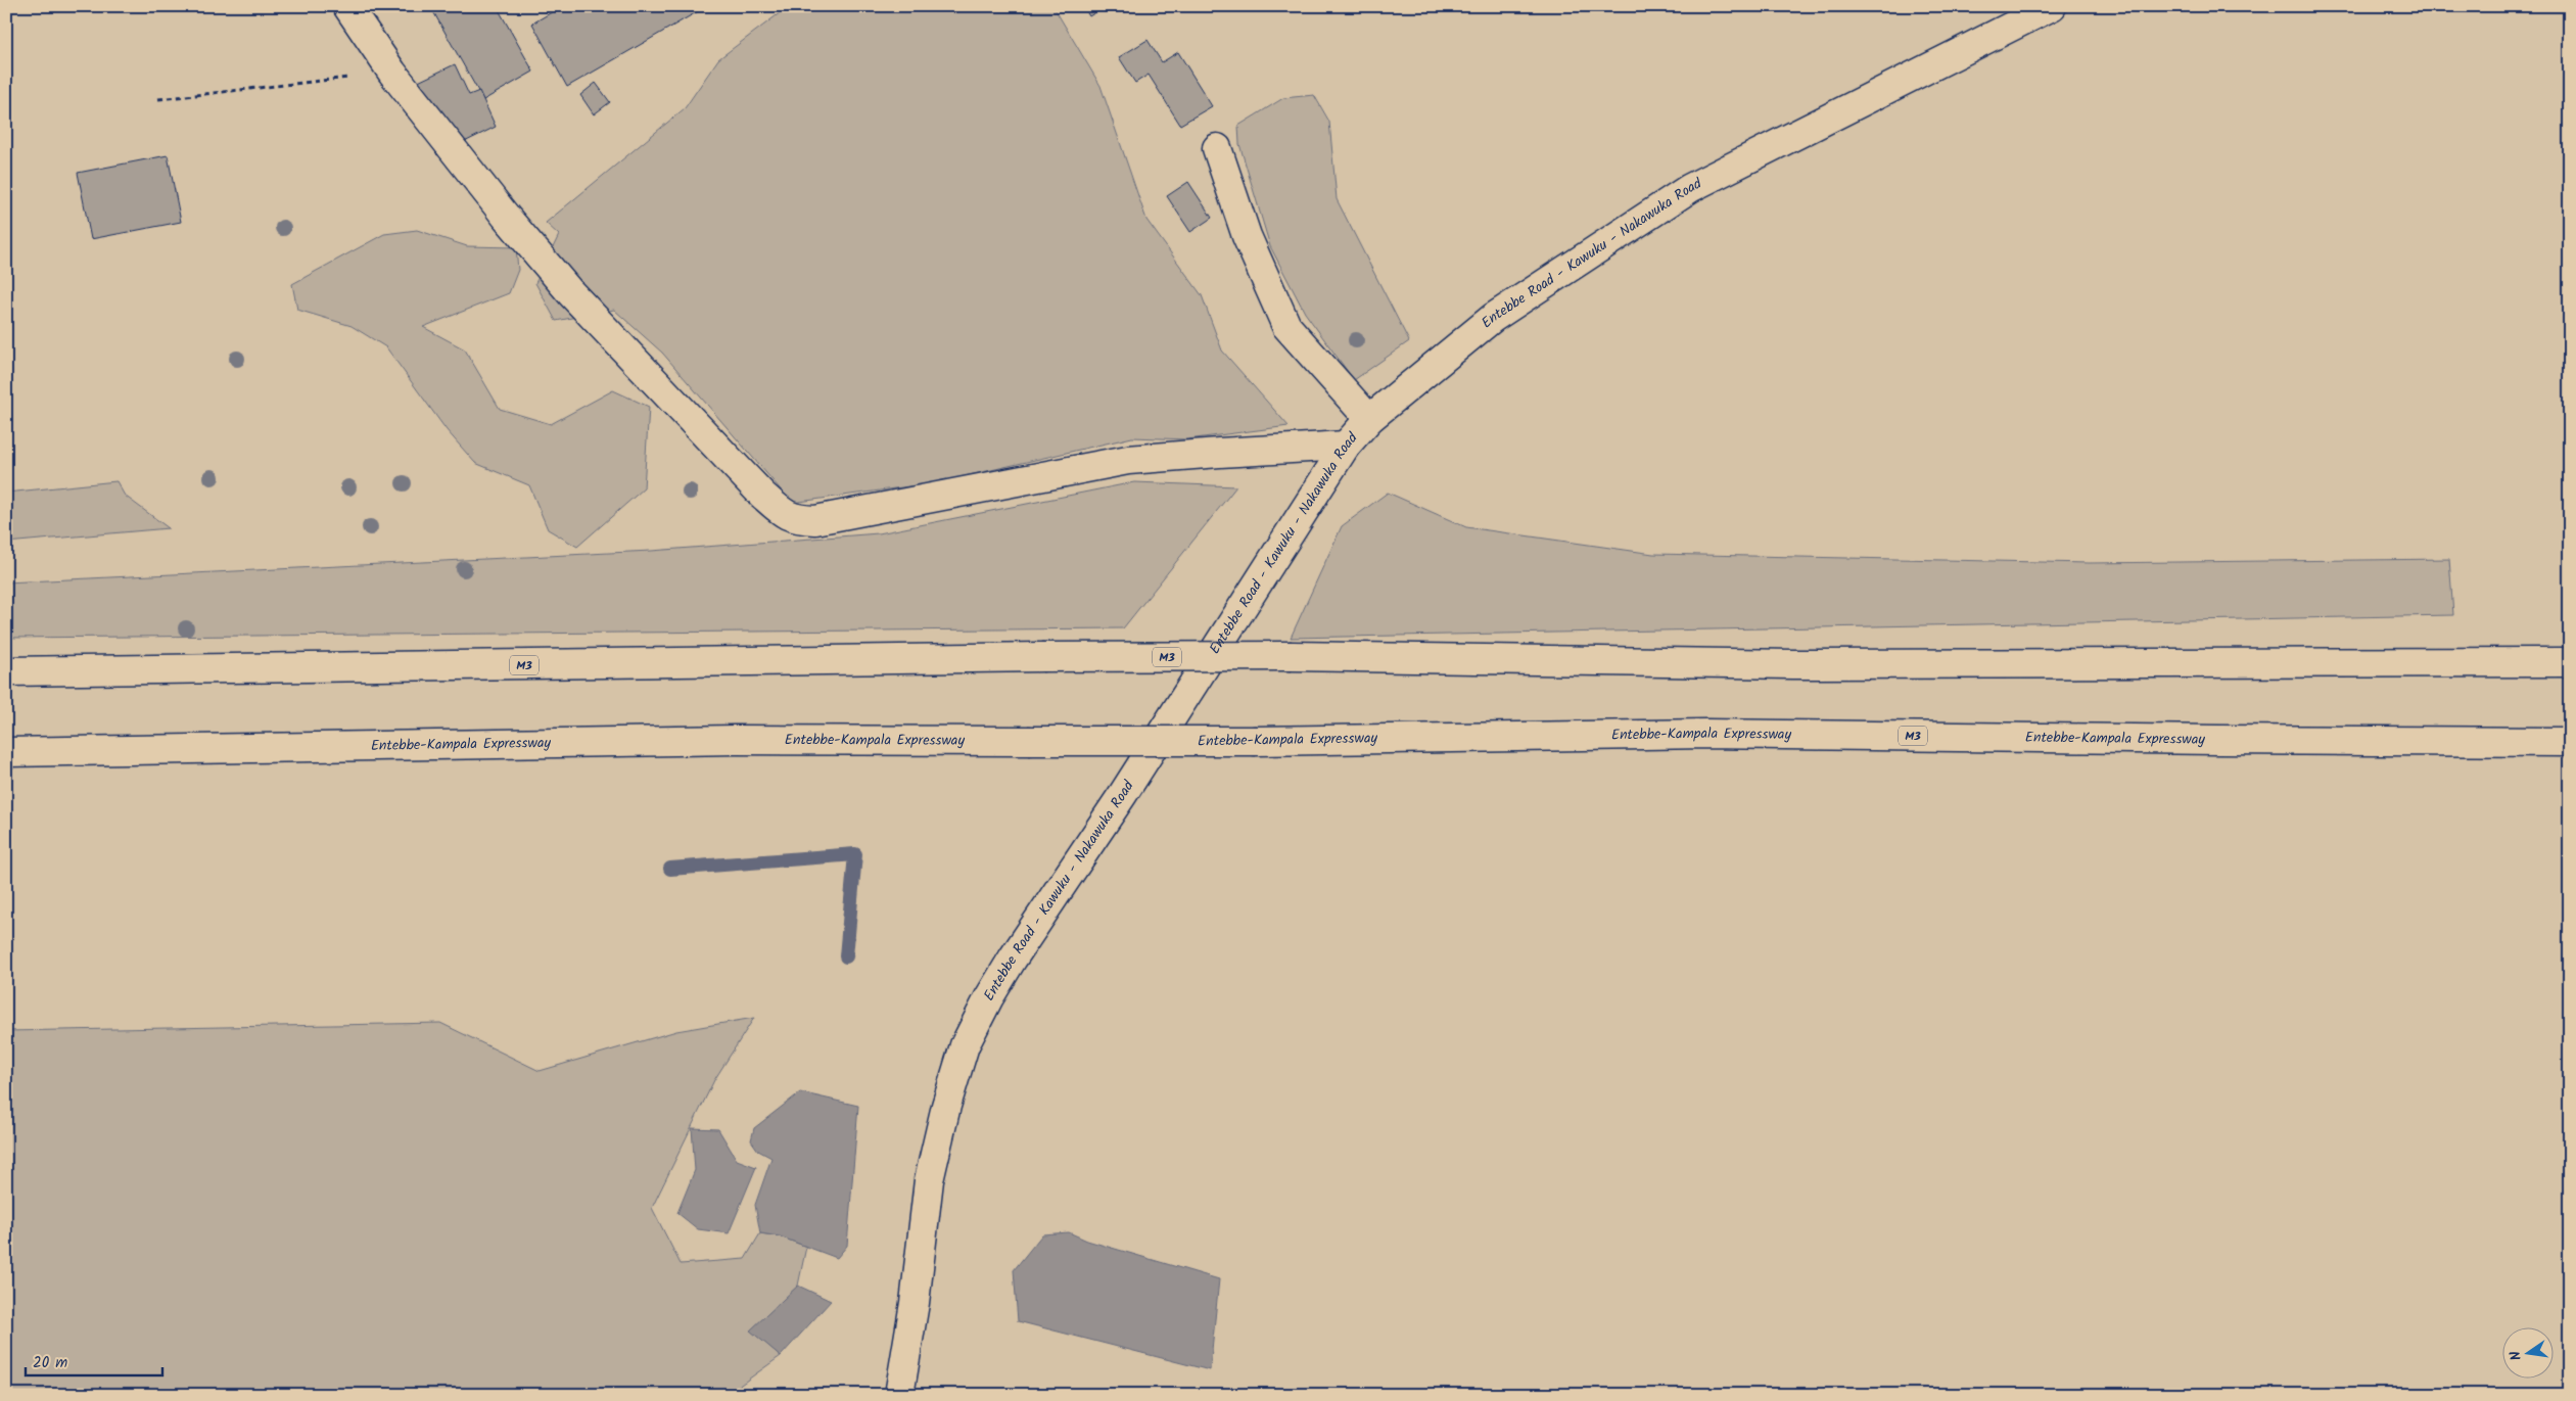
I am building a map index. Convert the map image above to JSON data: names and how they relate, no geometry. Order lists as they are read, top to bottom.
{
  "streets": {
    "main road": ["Entebbe Road - Kawuku - Nakawuka Road", "M3", "Entebbe-Kampala Expressway"]
  },
  "scale_bar": "20 m",
  "north": "left"
}
